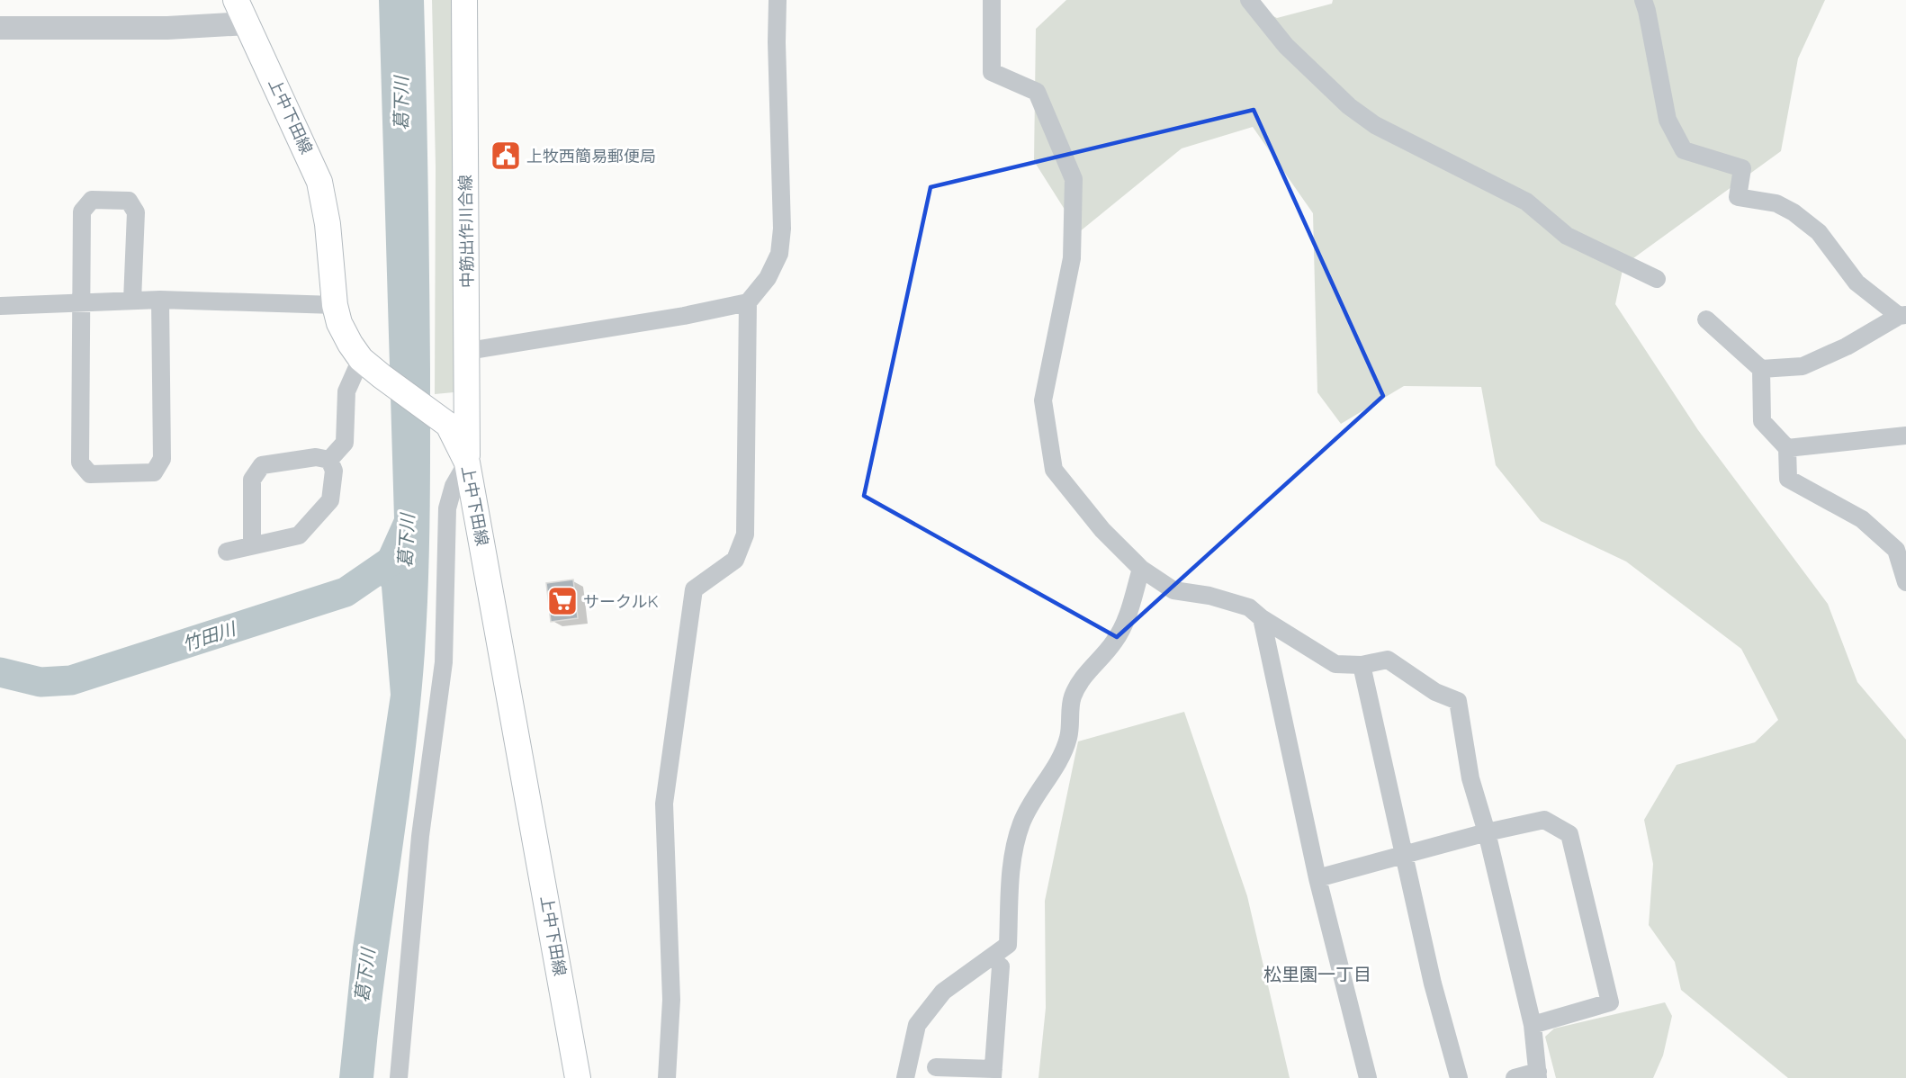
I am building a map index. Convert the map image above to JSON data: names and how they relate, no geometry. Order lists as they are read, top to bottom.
{
  "streets": {
    "main road": ["上中下田線", "中筋出作川合線"]
  },
  "crossings": [
    ["上中下田線", "中筋出作川合線"]
  ],
  "districts": ["松里園一丁目"],
  "water": ["葛下川", "竹田川"],
  "places": {
    "public building": ["上牧西簡易郵便局"],
    "supermarket": ["サークルK"]
  }
}
